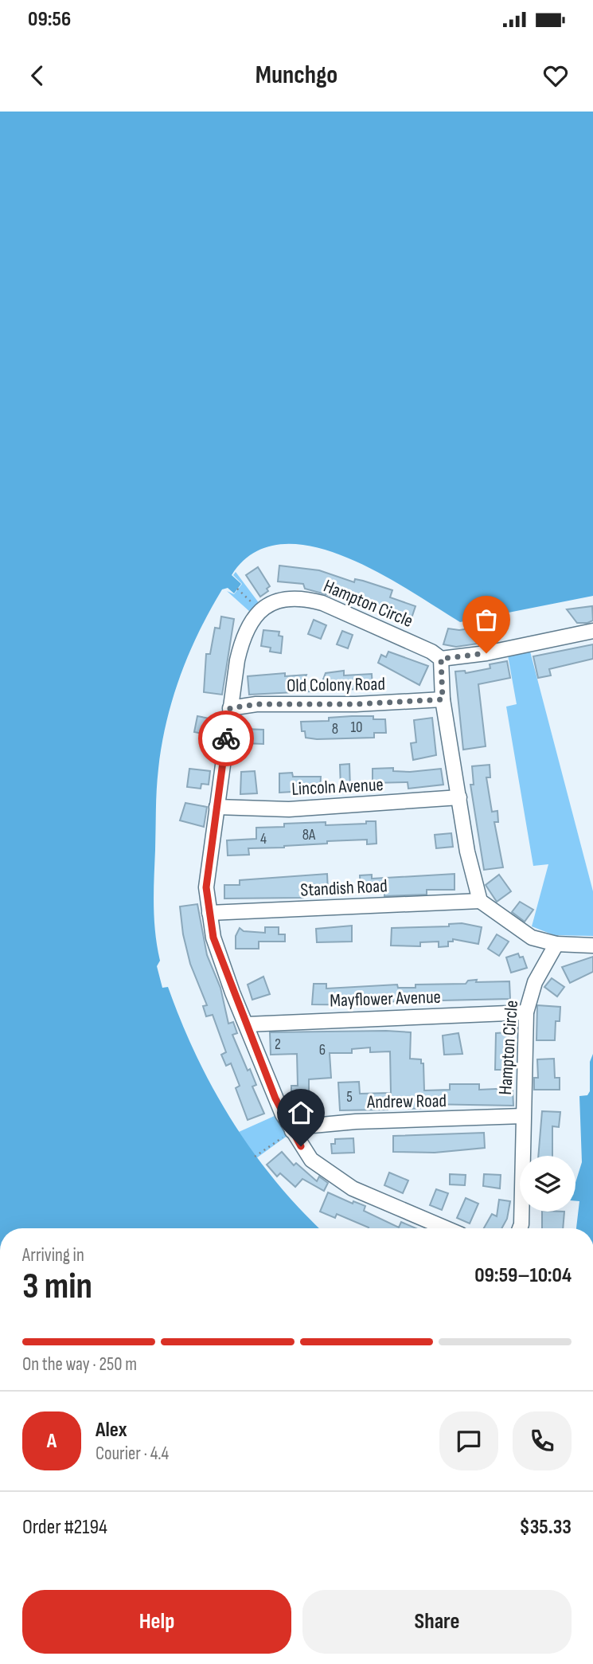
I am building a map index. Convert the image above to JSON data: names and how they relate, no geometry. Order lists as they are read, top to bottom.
{
  "streets": {
    "street": [
      "Hampton Circle",
      "Old Colony Road",
      "Lincoln Avenue",
      "Standish Road",
      "Mayflower Avenue",
      "Andrew Road"
    ]
  },
  "crossings": [
    ["Hampton Circle", "Mayflower Avenue"],
    ["Hampton Circle", "Andrew Road"]
  ],
  "house_numbers": [
    "10",
    "8",
    "8A",
    "4",
    "2",
    "6",
    "5"
  ],
  "page": {
    "status": "09:56",
    "header": "Munchgo",
    "heading": ["3 min", "Arriving in", "09:59–10:04"],
    "panel": [
      "Alex",
      "Courier · 4.4",
      "Order #2194",
      "$35.33"
    ],
    "bar": "On the way · 250 m",
    "round": "A",
    "buttons": ["Help", "Share"]
  }
}
